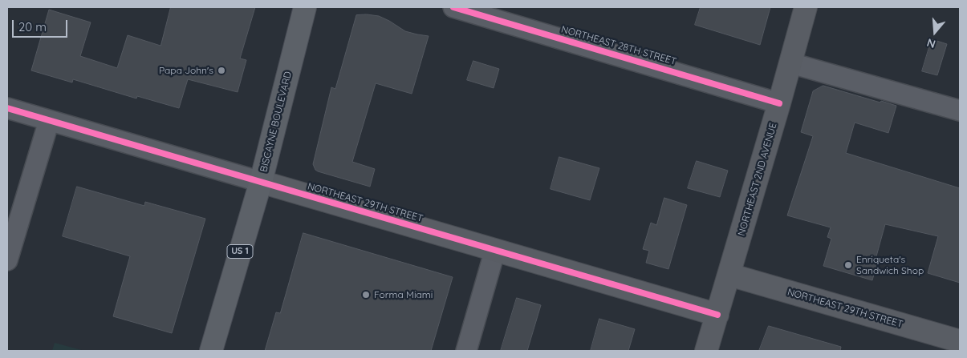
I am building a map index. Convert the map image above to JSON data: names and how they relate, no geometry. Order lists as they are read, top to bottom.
{
  "streets": {
    "main road": ["BISCAYNE BOULEVARD", "US 1"],
    "street": ["NORTHEAST 28TH STREET", "NORTHEAST 2ND AVENUE", "NORTHEAST 29TH STREET"]
  },
  "crossings": [
    ["NORTHEAST 28TH STREET", "NORTHEAST 2ND AVENUE"],
    ["BISCAYNE BOULEVARD", "NORTHEAST 29TH STREET"],
    ["NORTHEAST 2ND AVENUE", "NORTHEAST 29TH STREET"]
  ],
  "places": ["Papa John's", "Enriqueta's Sandwich Shop", "Forma Miami"],
  "scale_bar": "20 m",
  "north": "bottom"
}
